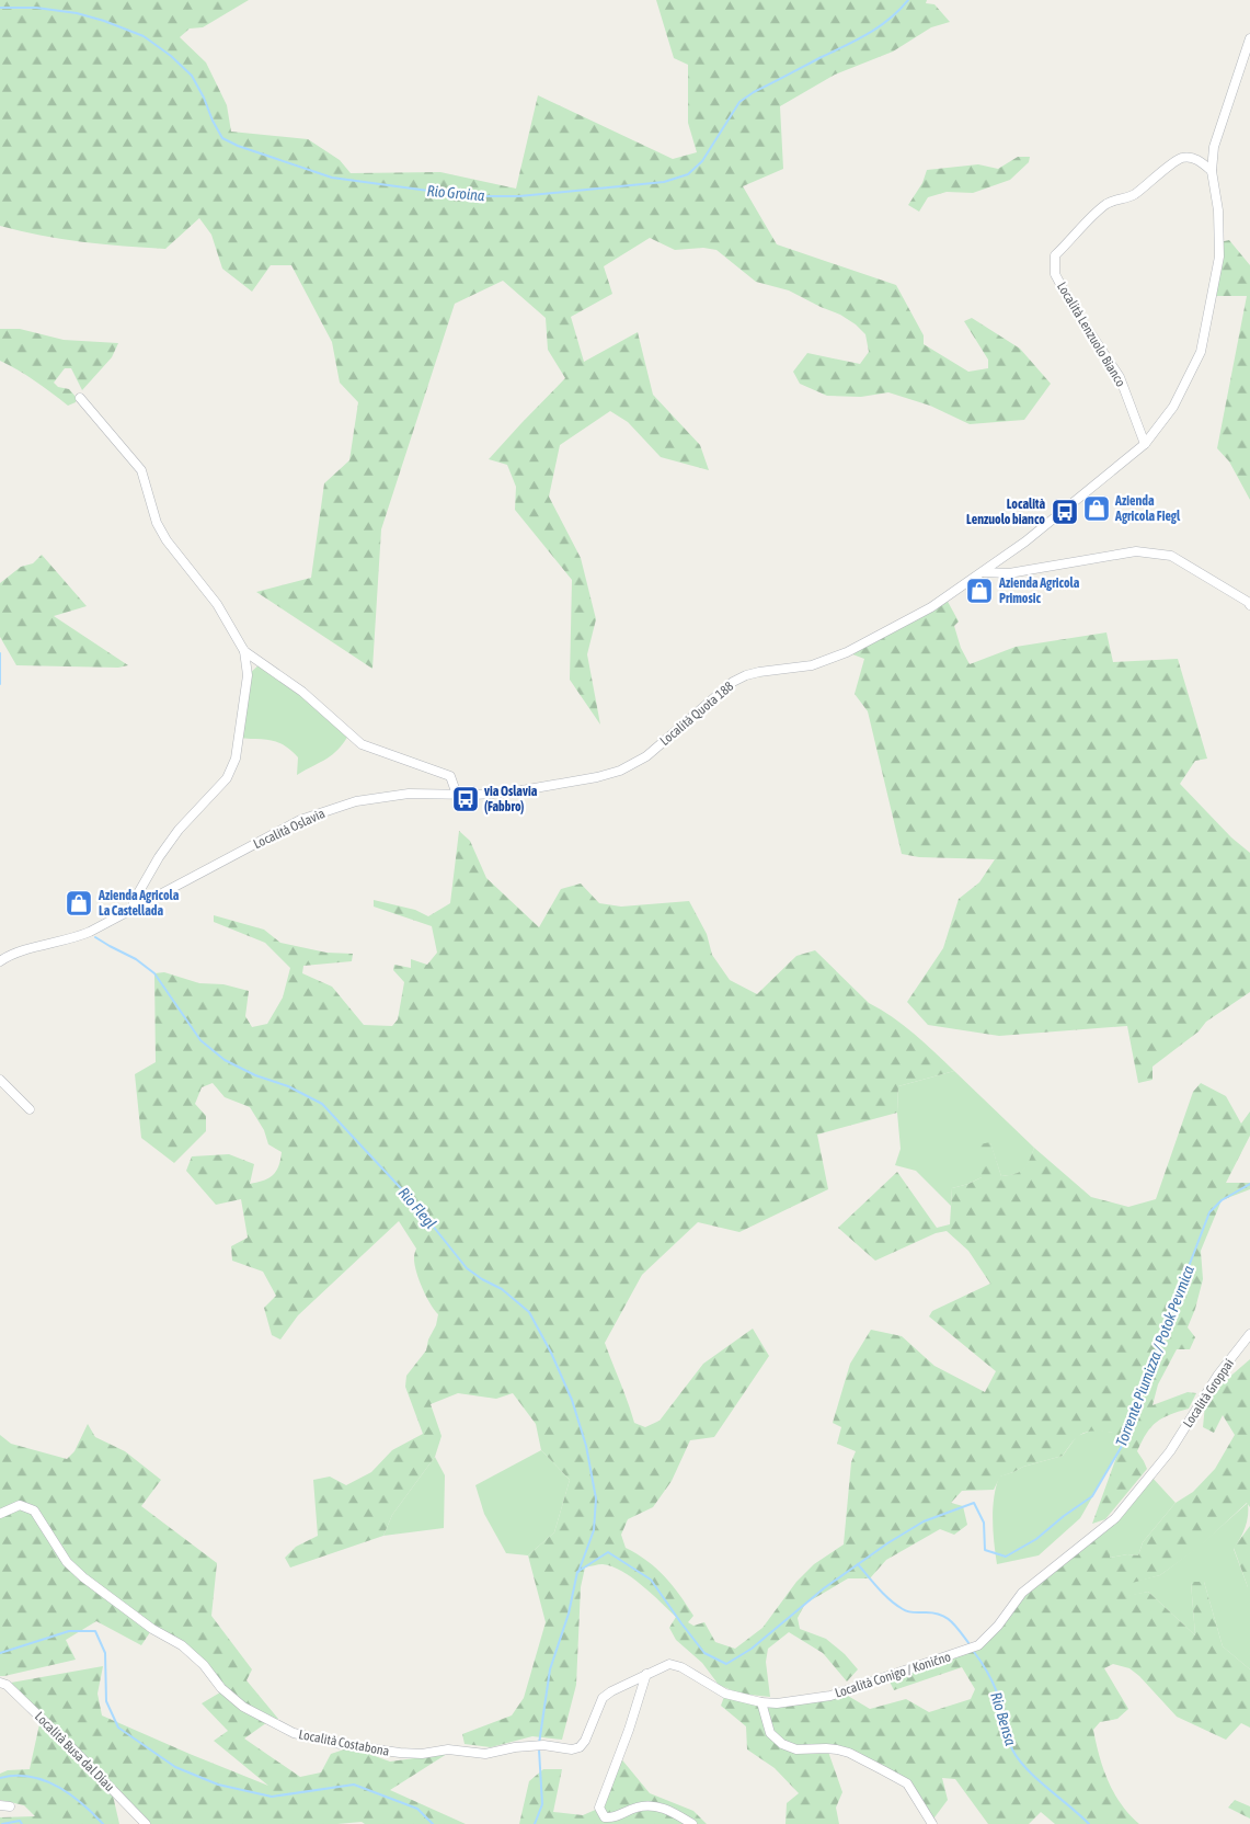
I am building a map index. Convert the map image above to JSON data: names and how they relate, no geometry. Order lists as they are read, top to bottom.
{
  "streets": {
    "street": [
      "Località Lenzuolo Bianco",
      "Località Quota 188",
      "Località Oslavia",
      "Località Groppai",
      "Località Conigo / Konično",
      "Località Costabona",
      "Località Busa dal Diau"
    ]
  },
  "crossings": [
    ["Località Lenzuolo Bianco", "Località Quota 188"],
    ["Località Quota 188", "Località Oslavia"],
    ["Località Groppai", "Località Conigo / Konično"],
    ["Località Conigo / Konično", "Località Costabona"]
  ],
  "water": [
    "Rio Groina",
    "Rio Flegl",
    "Torrente Piumizza / Potok Pevmica",
    "Rio Bensa"
  ],
  "places": {
    "shop": ["Azienda Agricola Fiegl", "Azienda Agricola Primosic", "Azienda Agricola La Castellada"],
    "bus stop": ["Località Lenzuolo bianco", "via Oslavia (Fabbro)"]
  }
}
